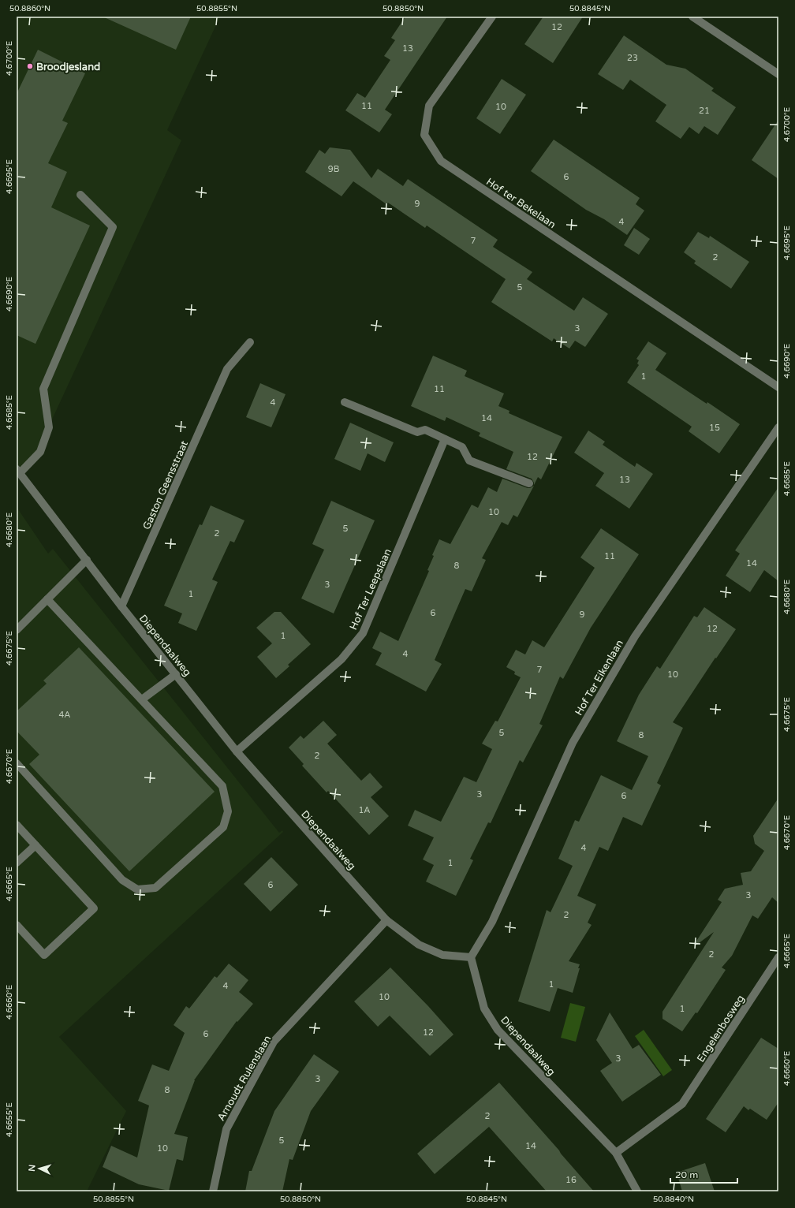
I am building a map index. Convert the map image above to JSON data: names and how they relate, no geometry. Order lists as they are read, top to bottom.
{
  "streets": {
    "street": [
      "Hof ter Bekelaan",
      "Gaston Geensstraat",
      "Hof Ter Leepslaan",
      "Diependaalweg",
      "Hof Ter Eikenlaan",
      "Engelenbosweg",
      "Arnoudt Rulenslaan"
    ]
  },
  "crossings": [
    ["Gaston Geensstraat", "Diependaalweg"],
    ["Hof Ter Leepslaan", "Diependaalweg"],
    ["Diependaalweg", "Hof Ter Eikenlaan"],
    ["Diependaalweg", "Engelenbosweg"],
    ["Diependaalweg", "Arnoudt Rulenslaan"]
  ],
  "places": ["Broodjesland"],
  "house_numbers": [
    "12",
    "13",
    "23",
    "11",
    "10",
    "21",
    "9B",
    "6",
    "9",
    "4",
    "7",
    "2",
    "5",
    "3",
    "1",
    "11",
    "4",
    "14",
    "15",
    "12",
    "13",
    "10",
    "5",
    "2",
    "11",
    "14",
    "8",
    "3",
    "1",
    "6",
    "9",
    "12",
    "1",
    "4",
    "7",
    "10",
    "4A",
    "5",
    "8",
    "2",
    "3",
    "6",
    "1A",
    "4",
    "1",
    "6",
    "3",
    "2",
    "2",
    "1",
    "4",
    "10",
    "1",
    "12",
    "6",
    "3",
    "3",
    "8",
    "2",
    "5",
    "14",
    "10",
    "16"
  ],
  "scale_bar": "20 m",
  "north": "left",
  "coordinates": [
    "50.8860°N",
    "50.8855°N",
    "50.8850°N",
    "50.8845°N",
    "4.6700°E",
    "4.6695°E",
    "4.6690°E",
    "4.6685°E",
    "4.6680°E",
    "4.6675°E",
    "4.6670°E",
    "4.6665°E",
    "4.6660°E",
    "4.6655°E",
    "50.8840°N"
  ]
}
